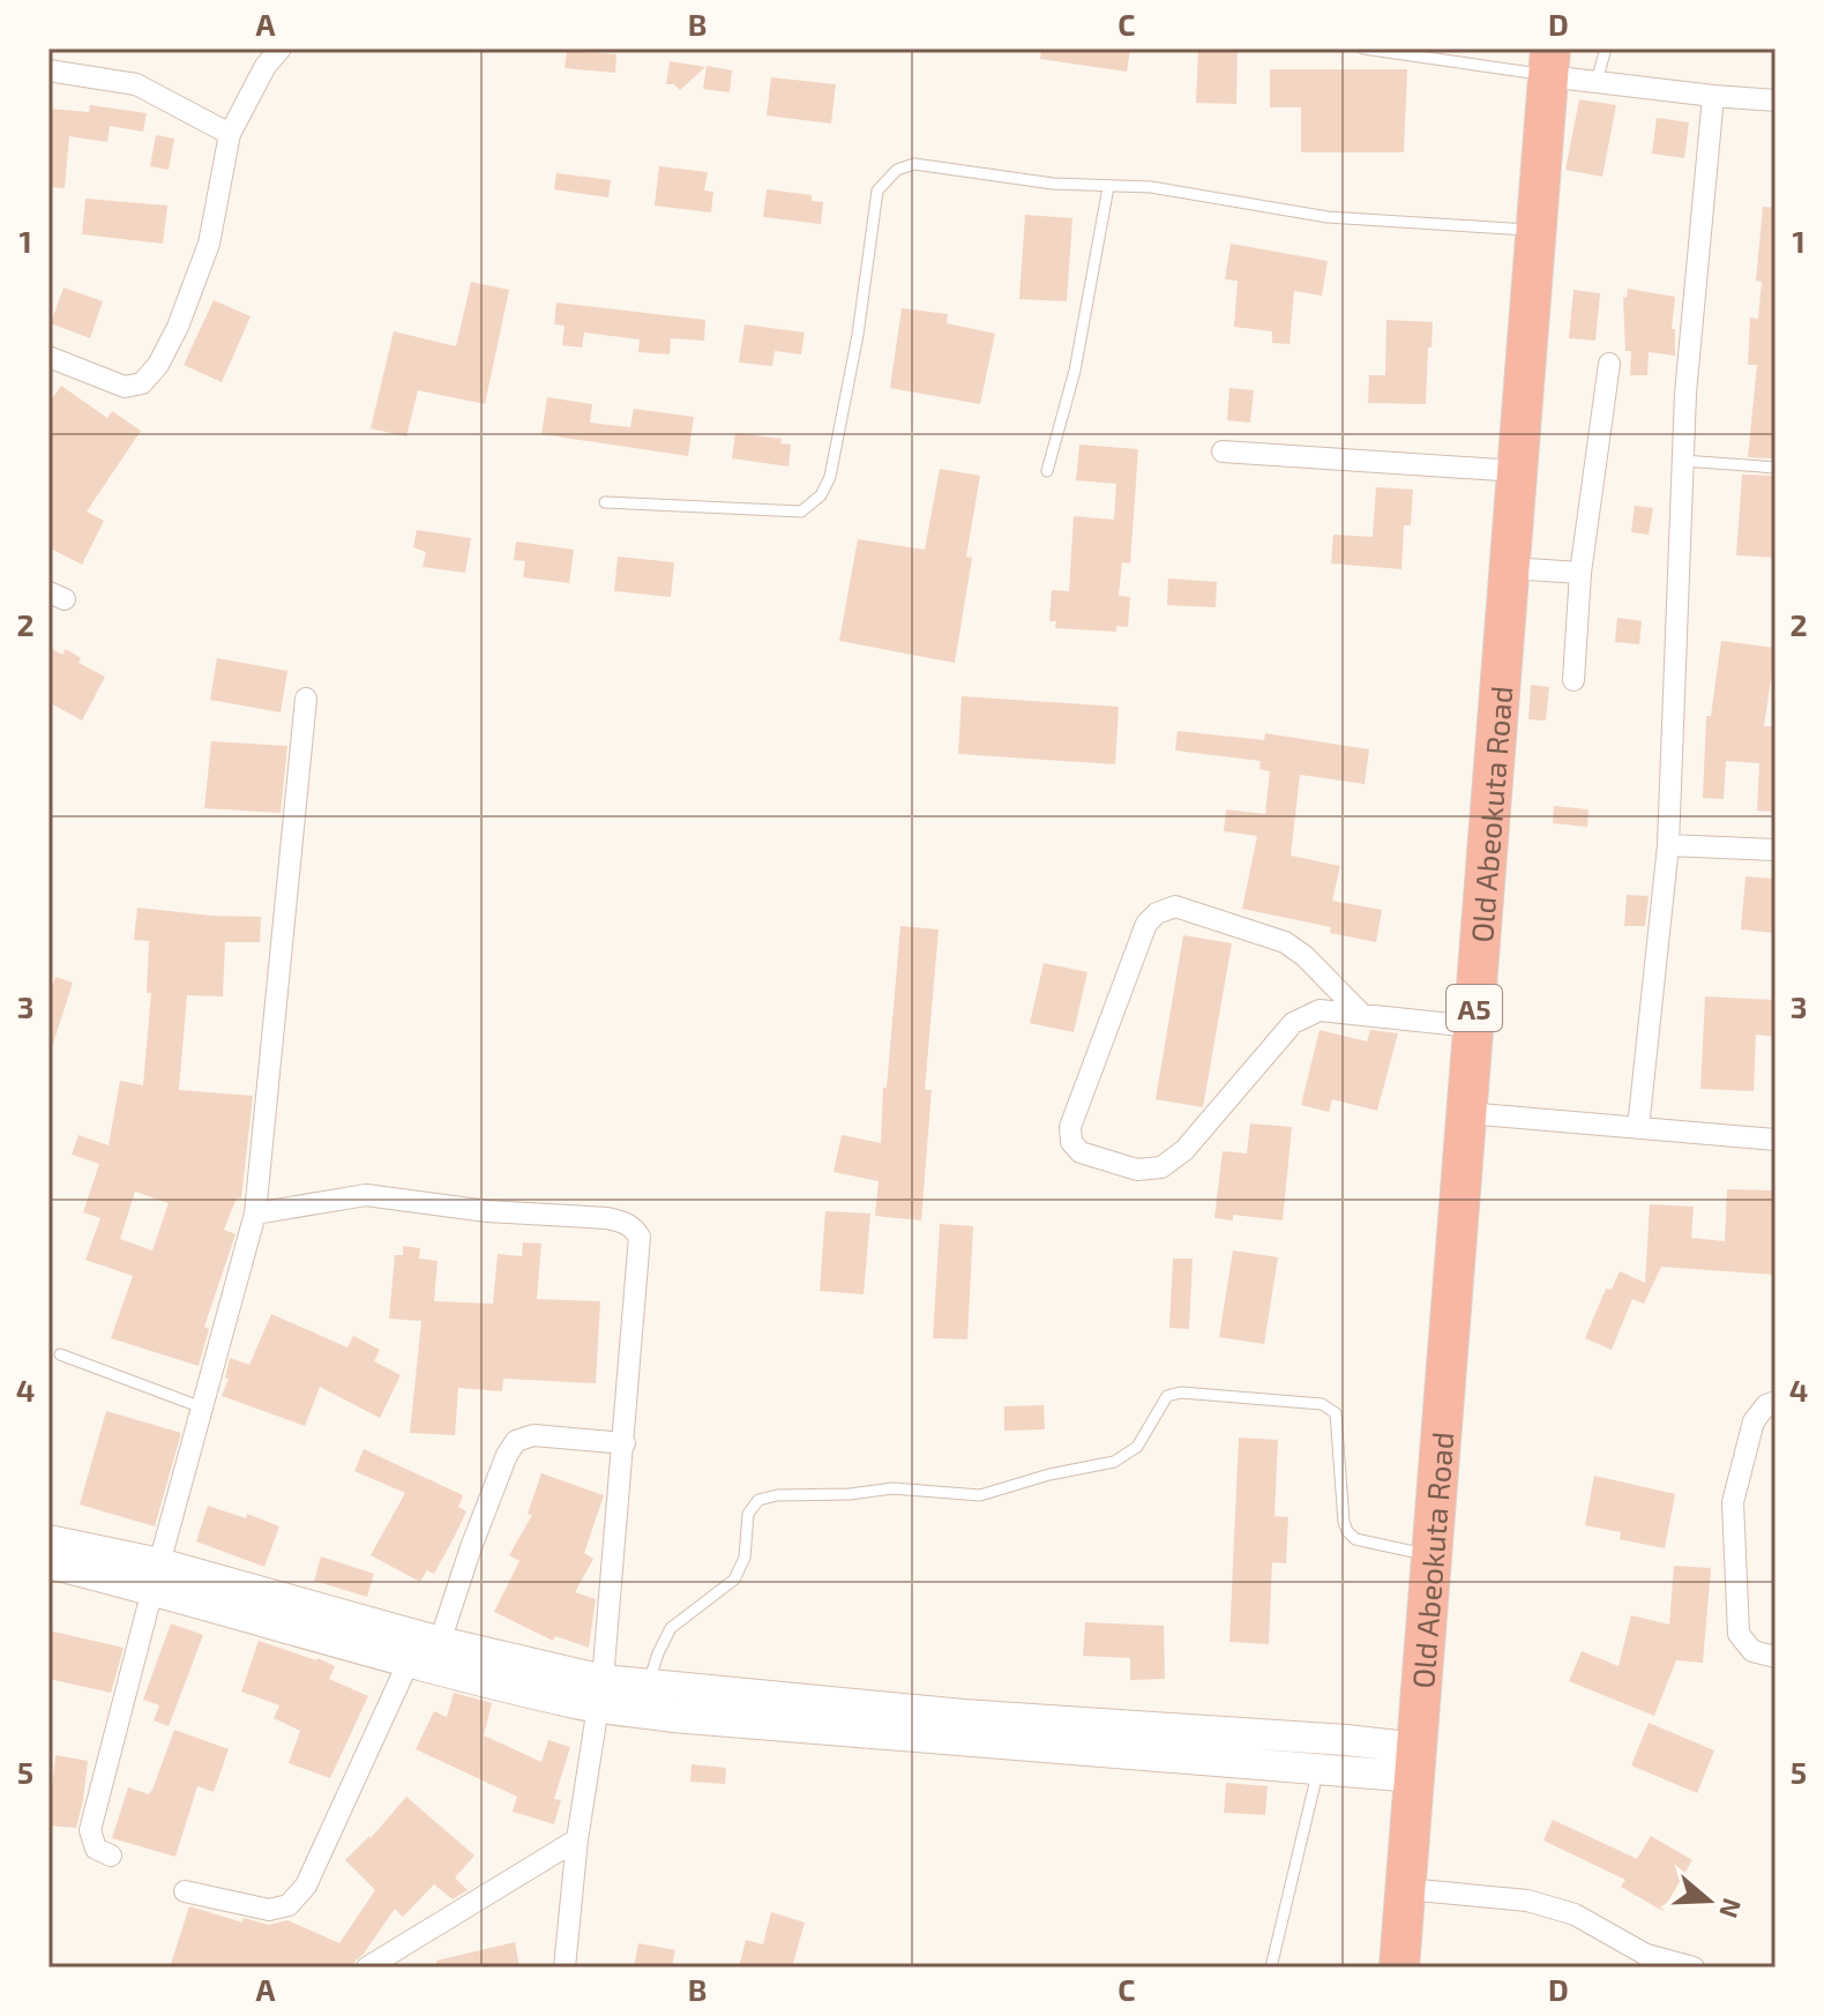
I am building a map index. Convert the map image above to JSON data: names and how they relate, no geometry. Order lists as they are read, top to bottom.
{
  "streets": {
    "highway": ["Old Abeokuta Road", "A5"]
  },
  "north": "right",
  "grid": {
    "columns": [
      "A",
      "B",
      "C",
      "D"
    ],
    "rows": [
      "1",
      "2",
      "3",
      "4",
      "5"
    ]
  }
}
